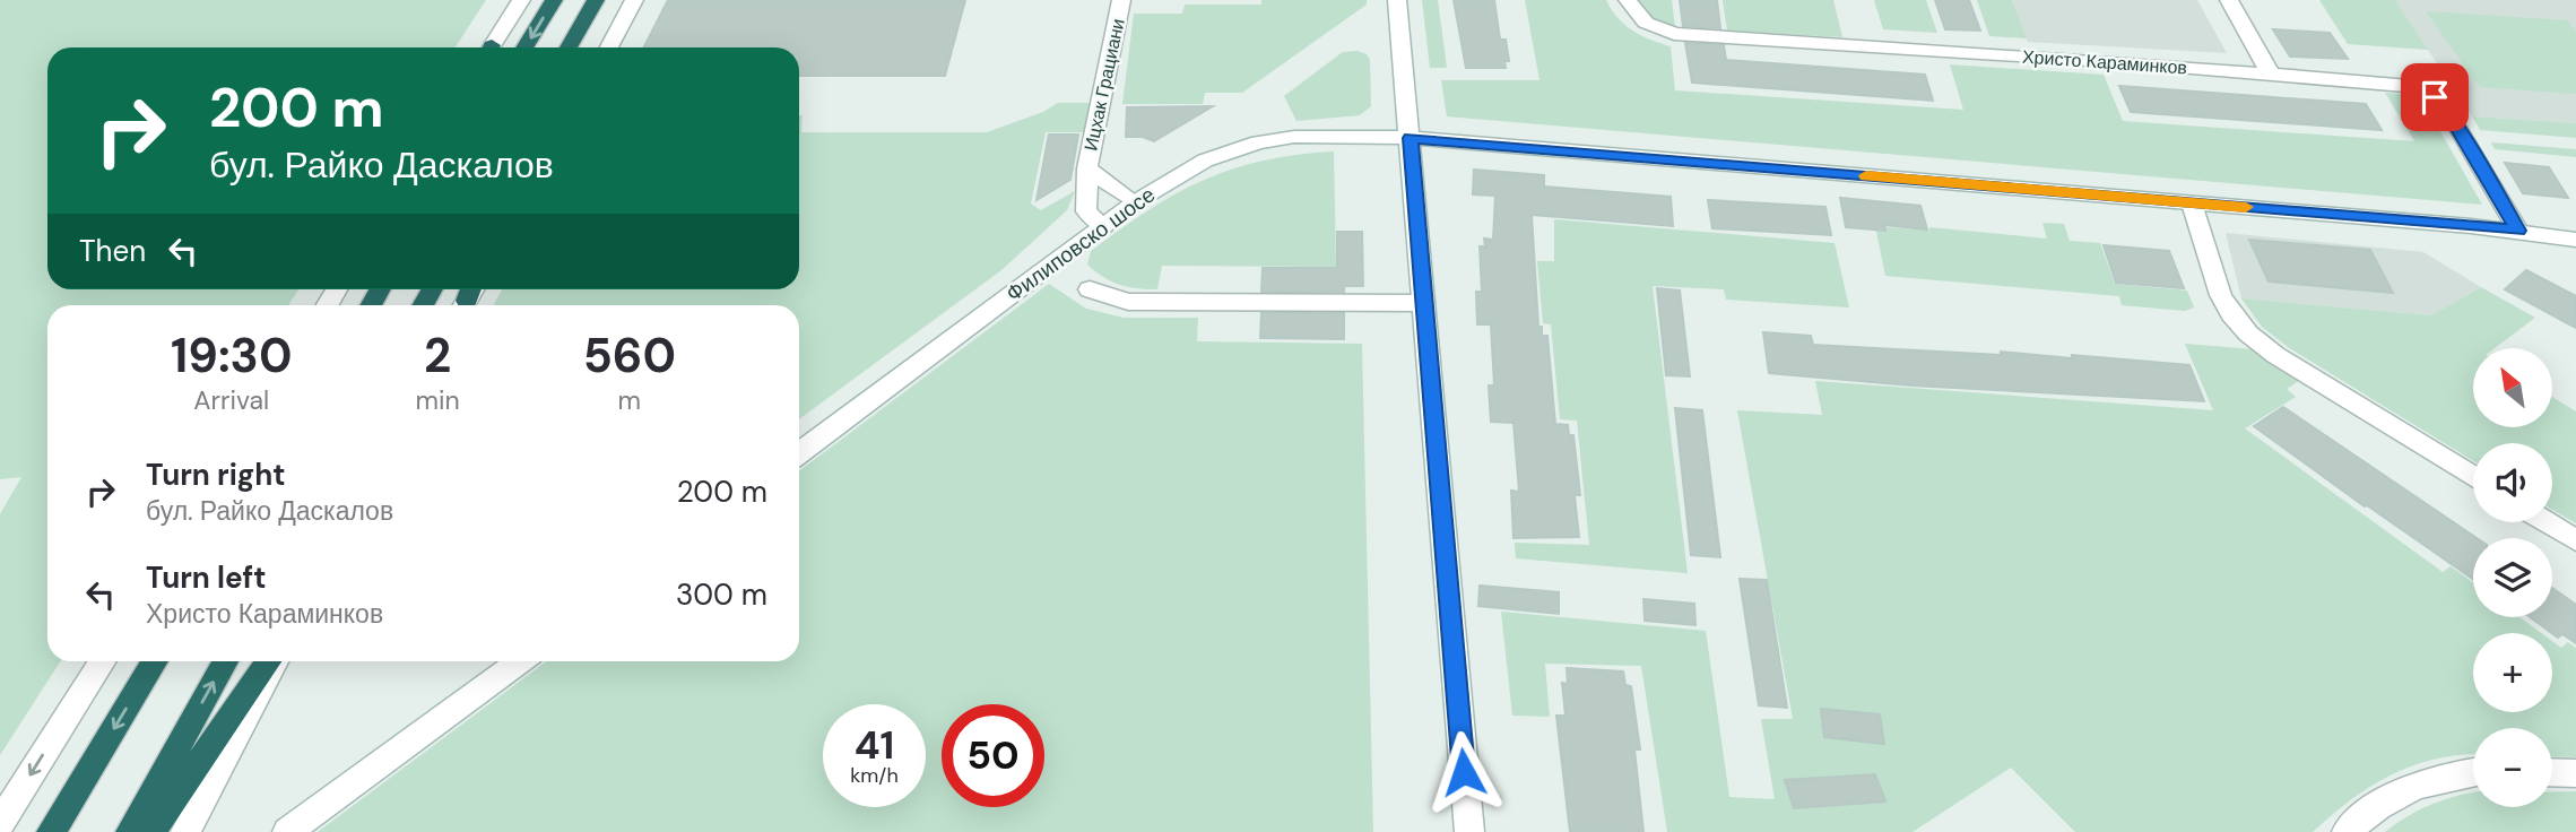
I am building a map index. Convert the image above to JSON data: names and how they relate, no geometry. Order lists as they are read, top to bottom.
{
  "streets": {
    "street": ["Христо Караминков", "Ицхак Грациани", "Филиповско шосе"]
  },
  "crossings": [
    ["Христо Караминков", "Филиповско шосе"],
    ["Ицхак Грациани", "Филиповско шосе"]
  ],
  "north": "top left",
  "page": {
    "turn": ["200 m", "бул. Райко Даскалов"],
    "then": "Then",
    "eta": [
      "19:30",
      "Arrival",
      "2",
      "min",
      "560",
      "m"
    ],
    "map_buttons": ["+", "−"],
    "list": [
      {
        "name": "Turn right",
        "note": "бул. Райко Даскалов",
        "value": "200 m"
      },
      {
        "name": "Turn left",
        "note": "Христо Караминков",
        "value": "300 m"
      }
    ],
    "speed": "41 km/h",
    "limit": "50"
  }
}
